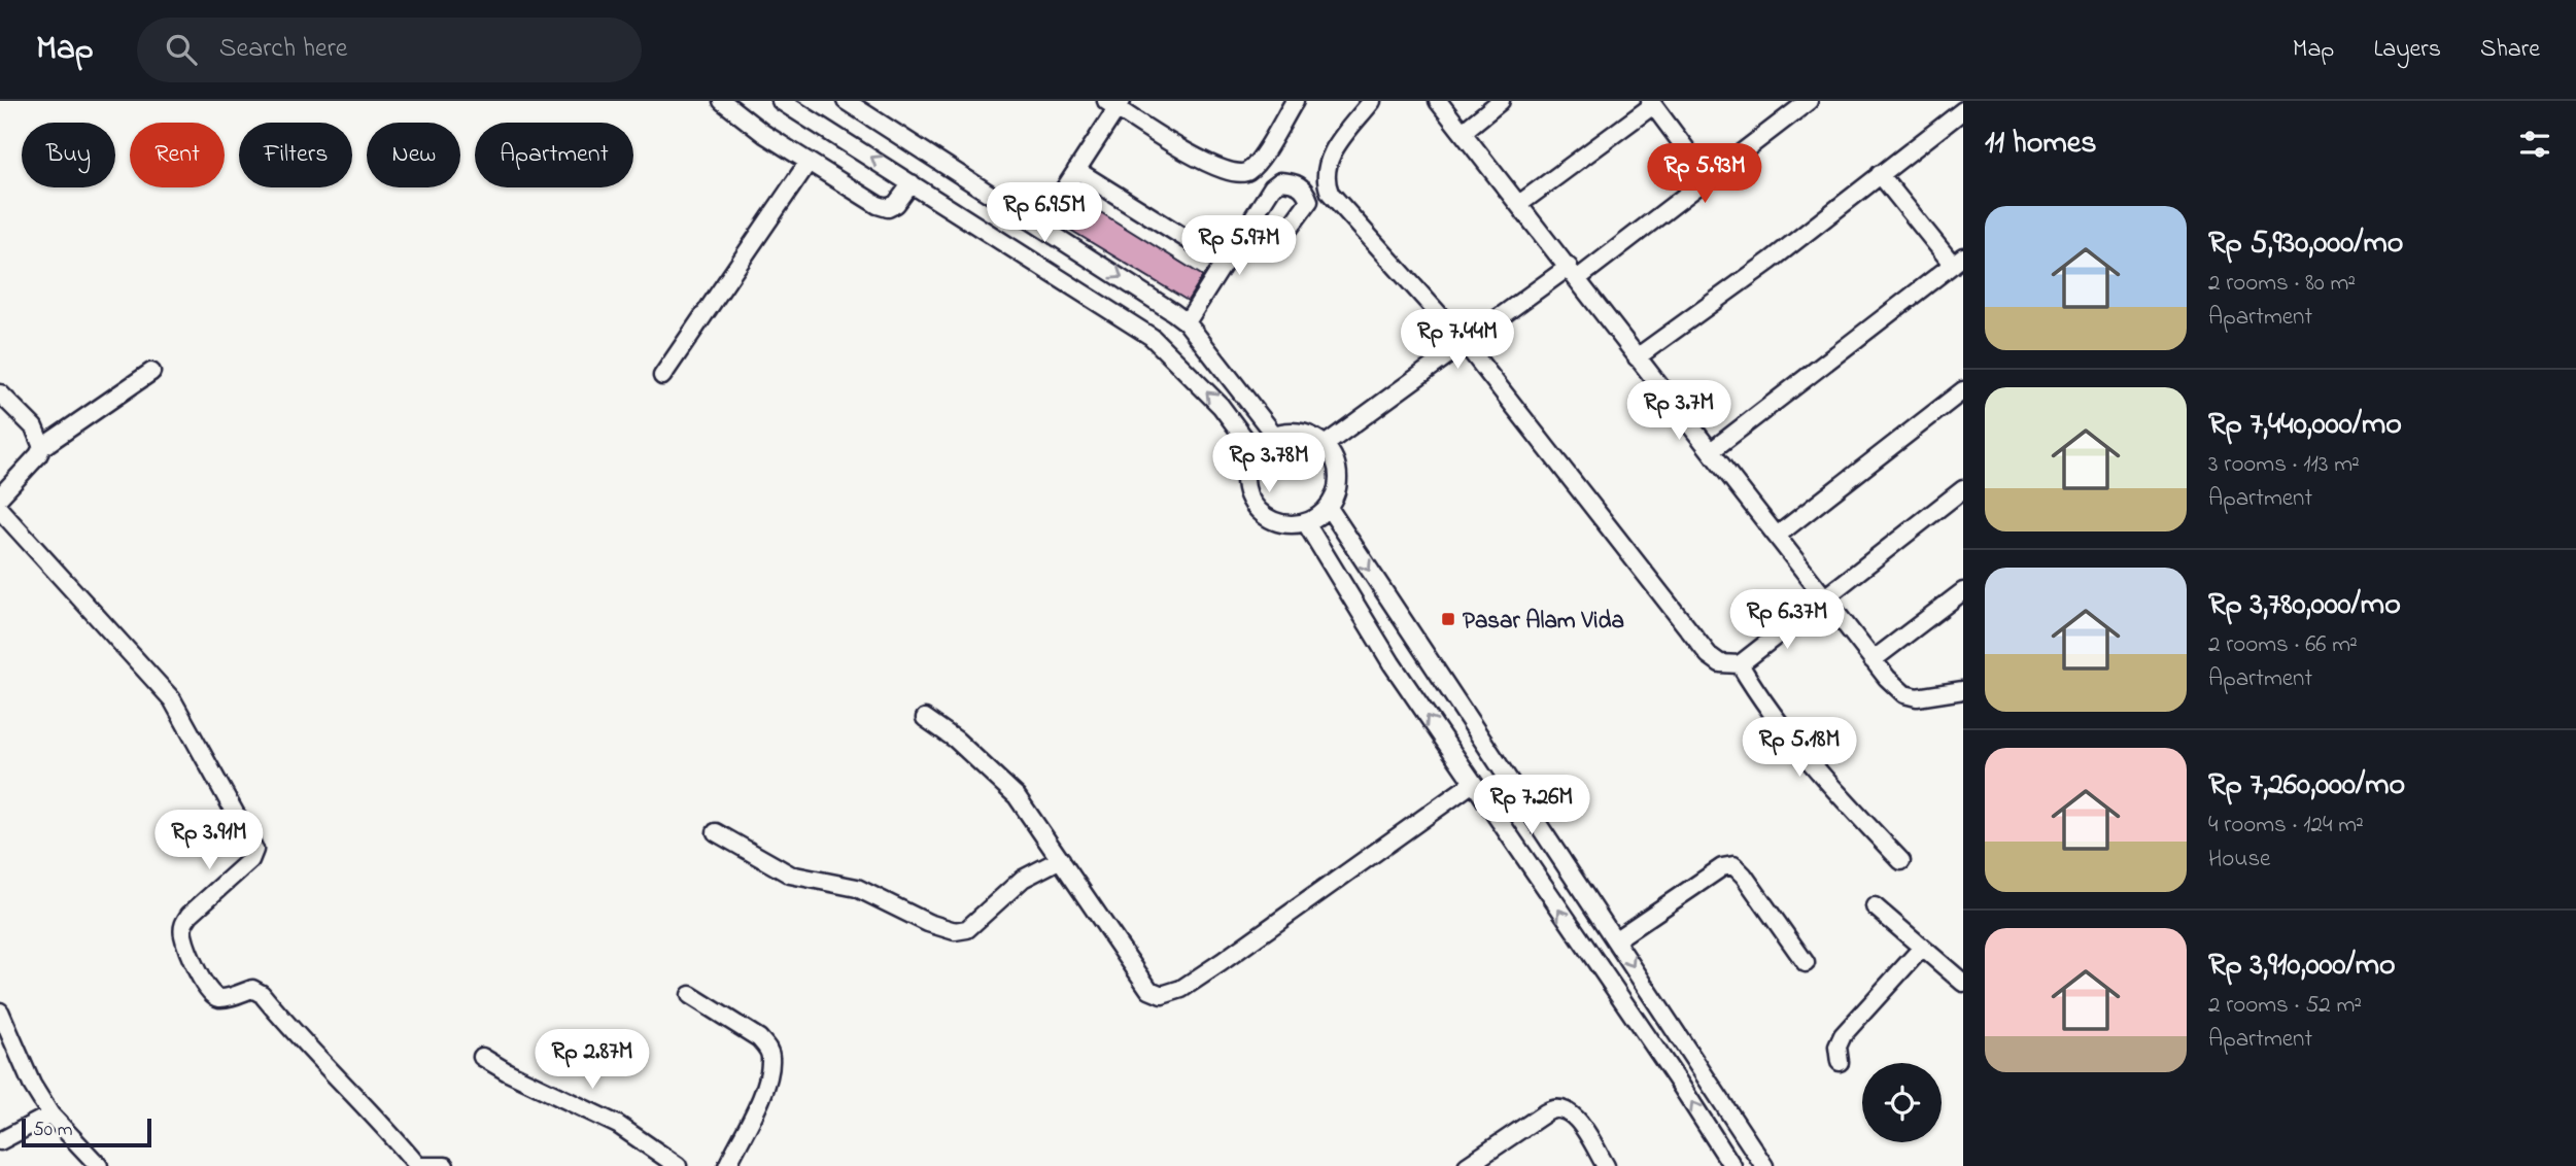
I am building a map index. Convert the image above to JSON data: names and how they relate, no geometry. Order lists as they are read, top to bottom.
{
  "places": {
    "transit": ["Pasar Alam Vida"]
  },
  "scale_bar": "50 m",
  "page": {
    "header": "Map",
    "search": "Search here",
    "nav": ["Map", "Layers", "Share"],
    "heading": "11 homes",
    "chip": [
      "Buy",
      "Rent",
      "Filters",
      "New",
      "Apartment"
    ],
    "price": [
      "Rp 5.93M",
      "Rp 6.95M",
      "Rp 5.97M",
      "Rp 7.44M",
      "Rp 3.7M",
      "Rp 3.78M",
      "Rp 6.37M",
      "Rp 5.18M",
      "Rp 7.26M",
      "Rp 3.91M",
      "Rp 2.87M"
    ],
    "list": [
      {
        "name": "Rp 5,930,000/mo",
        "note": "2 rooms · 80 m² · Apartment"
      },
      {
        "name": "Rp 7,440,000/mo",
        "note": "3 rooms · 113 m² · Apartment"
      },
      {
        "name": "Rp 3,780,000/mo",
        "note": "2 rooms · 66 m² · Apartment"
      },
      {
        "name": "Rp 7,260,000/mo",
        "note": "4 rooms · 124 m² · House"
      },
      {
        "name": "Rp 3,910,000/mo",
        "note": "2 rooms · 52 m² · Apartment"
      }
    ],
    "scale": "50 m"
  }
}
